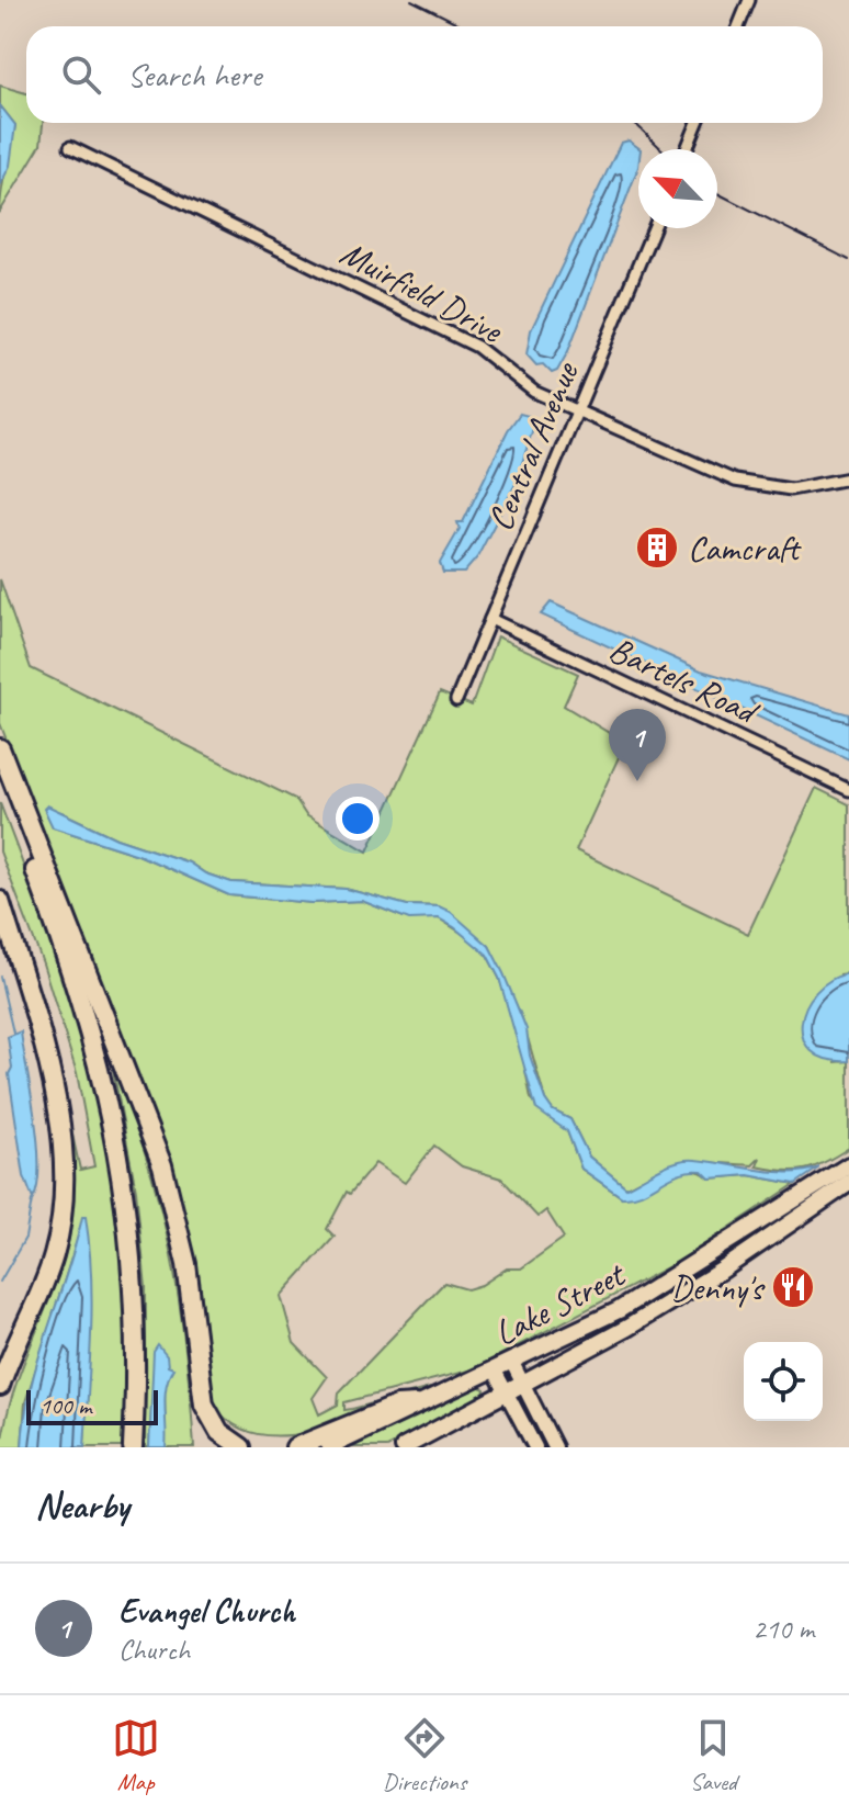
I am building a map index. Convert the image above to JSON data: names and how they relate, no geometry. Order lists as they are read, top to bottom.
{
  "streets": {
    "main road": ["Lake Street"],
    "street": ["Muirfield Drive", "Central Avenue", "Bartels Road"]
  },
  "crossings": [
    ["Muirfield Drive", "Central Avenue"],
    ["Central Avenue", "Bartels Road"]
  ],
  "places": {
    "building": ["Camcraft"],
    "restaurant": ["Denny's"]
  },
  "scale_bar": "100 m",
  "north": "top left",
  "page": {
    "search": "Search here",
    "pins": "1",
    "scale": "100 m",
    "heading": "Nearby",
    "list": [
      {
        "mark": "1",
        "name": "Evangel Church",
        "note": "Church",
        "value": "210 m"
      }
    ],
    "nav": ["Map", "Directions", "Saved"]
  }
}
